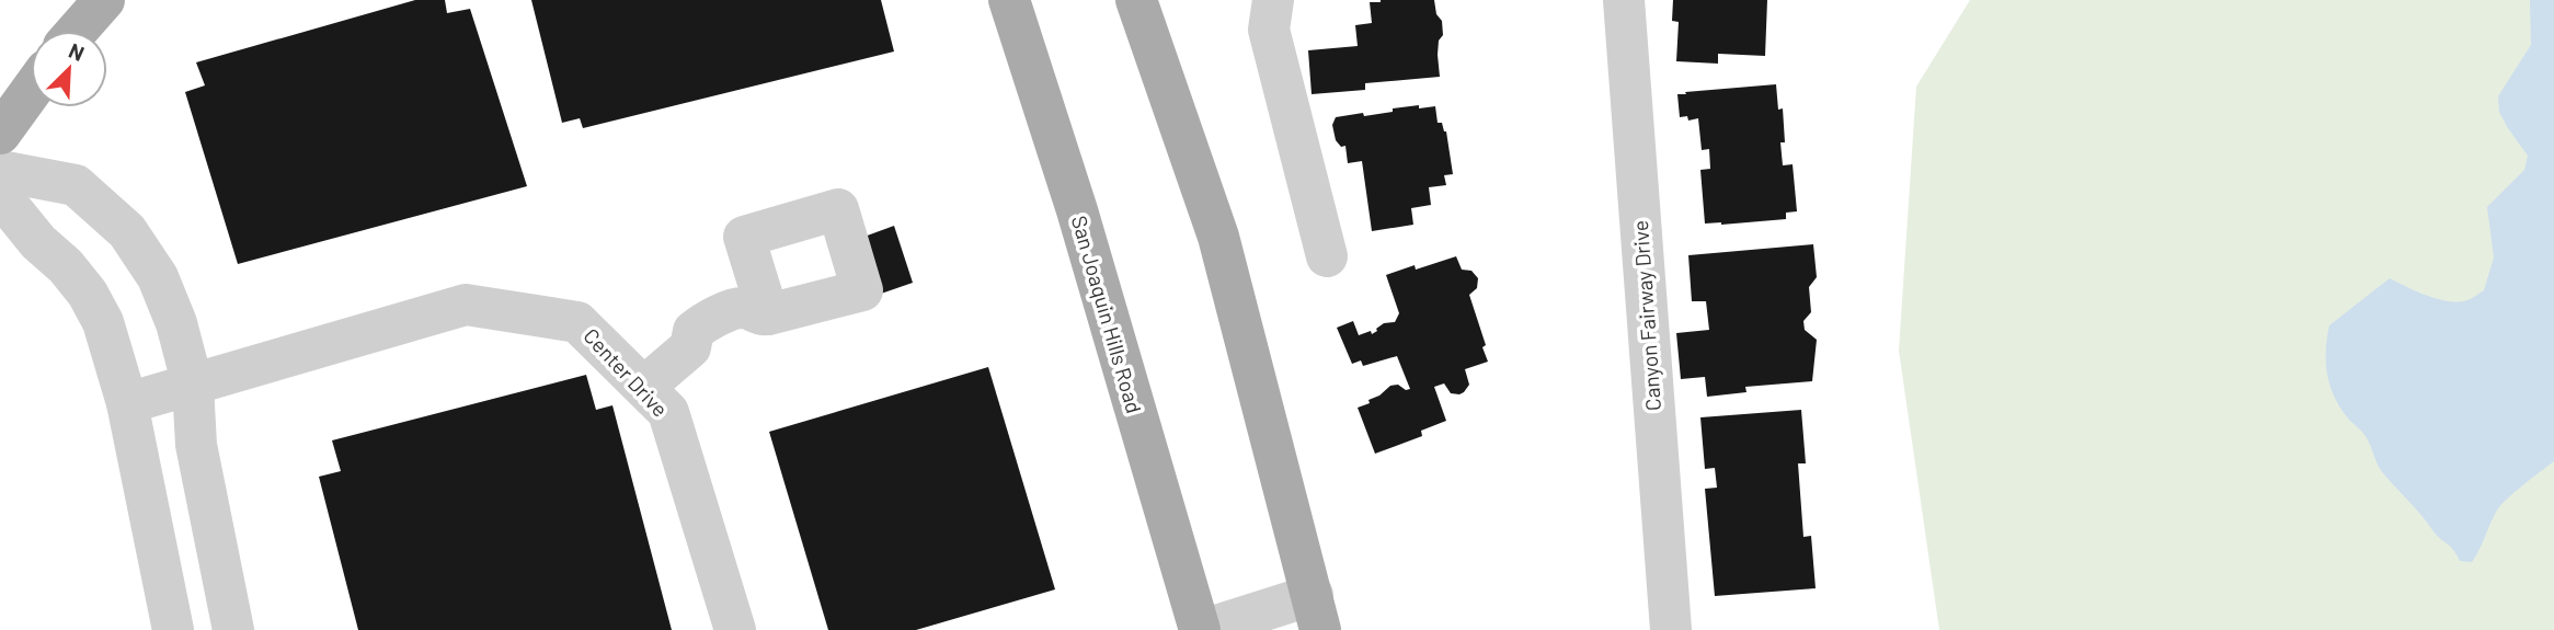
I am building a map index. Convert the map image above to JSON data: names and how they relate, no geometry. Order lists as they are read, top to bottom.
{
  "streets": {
    "main road": ["San Joaquin Hills Road"],
    "street": ["Canyon Fairway Drive", "Center Drive"]
  },
  "north": "top right"
}
